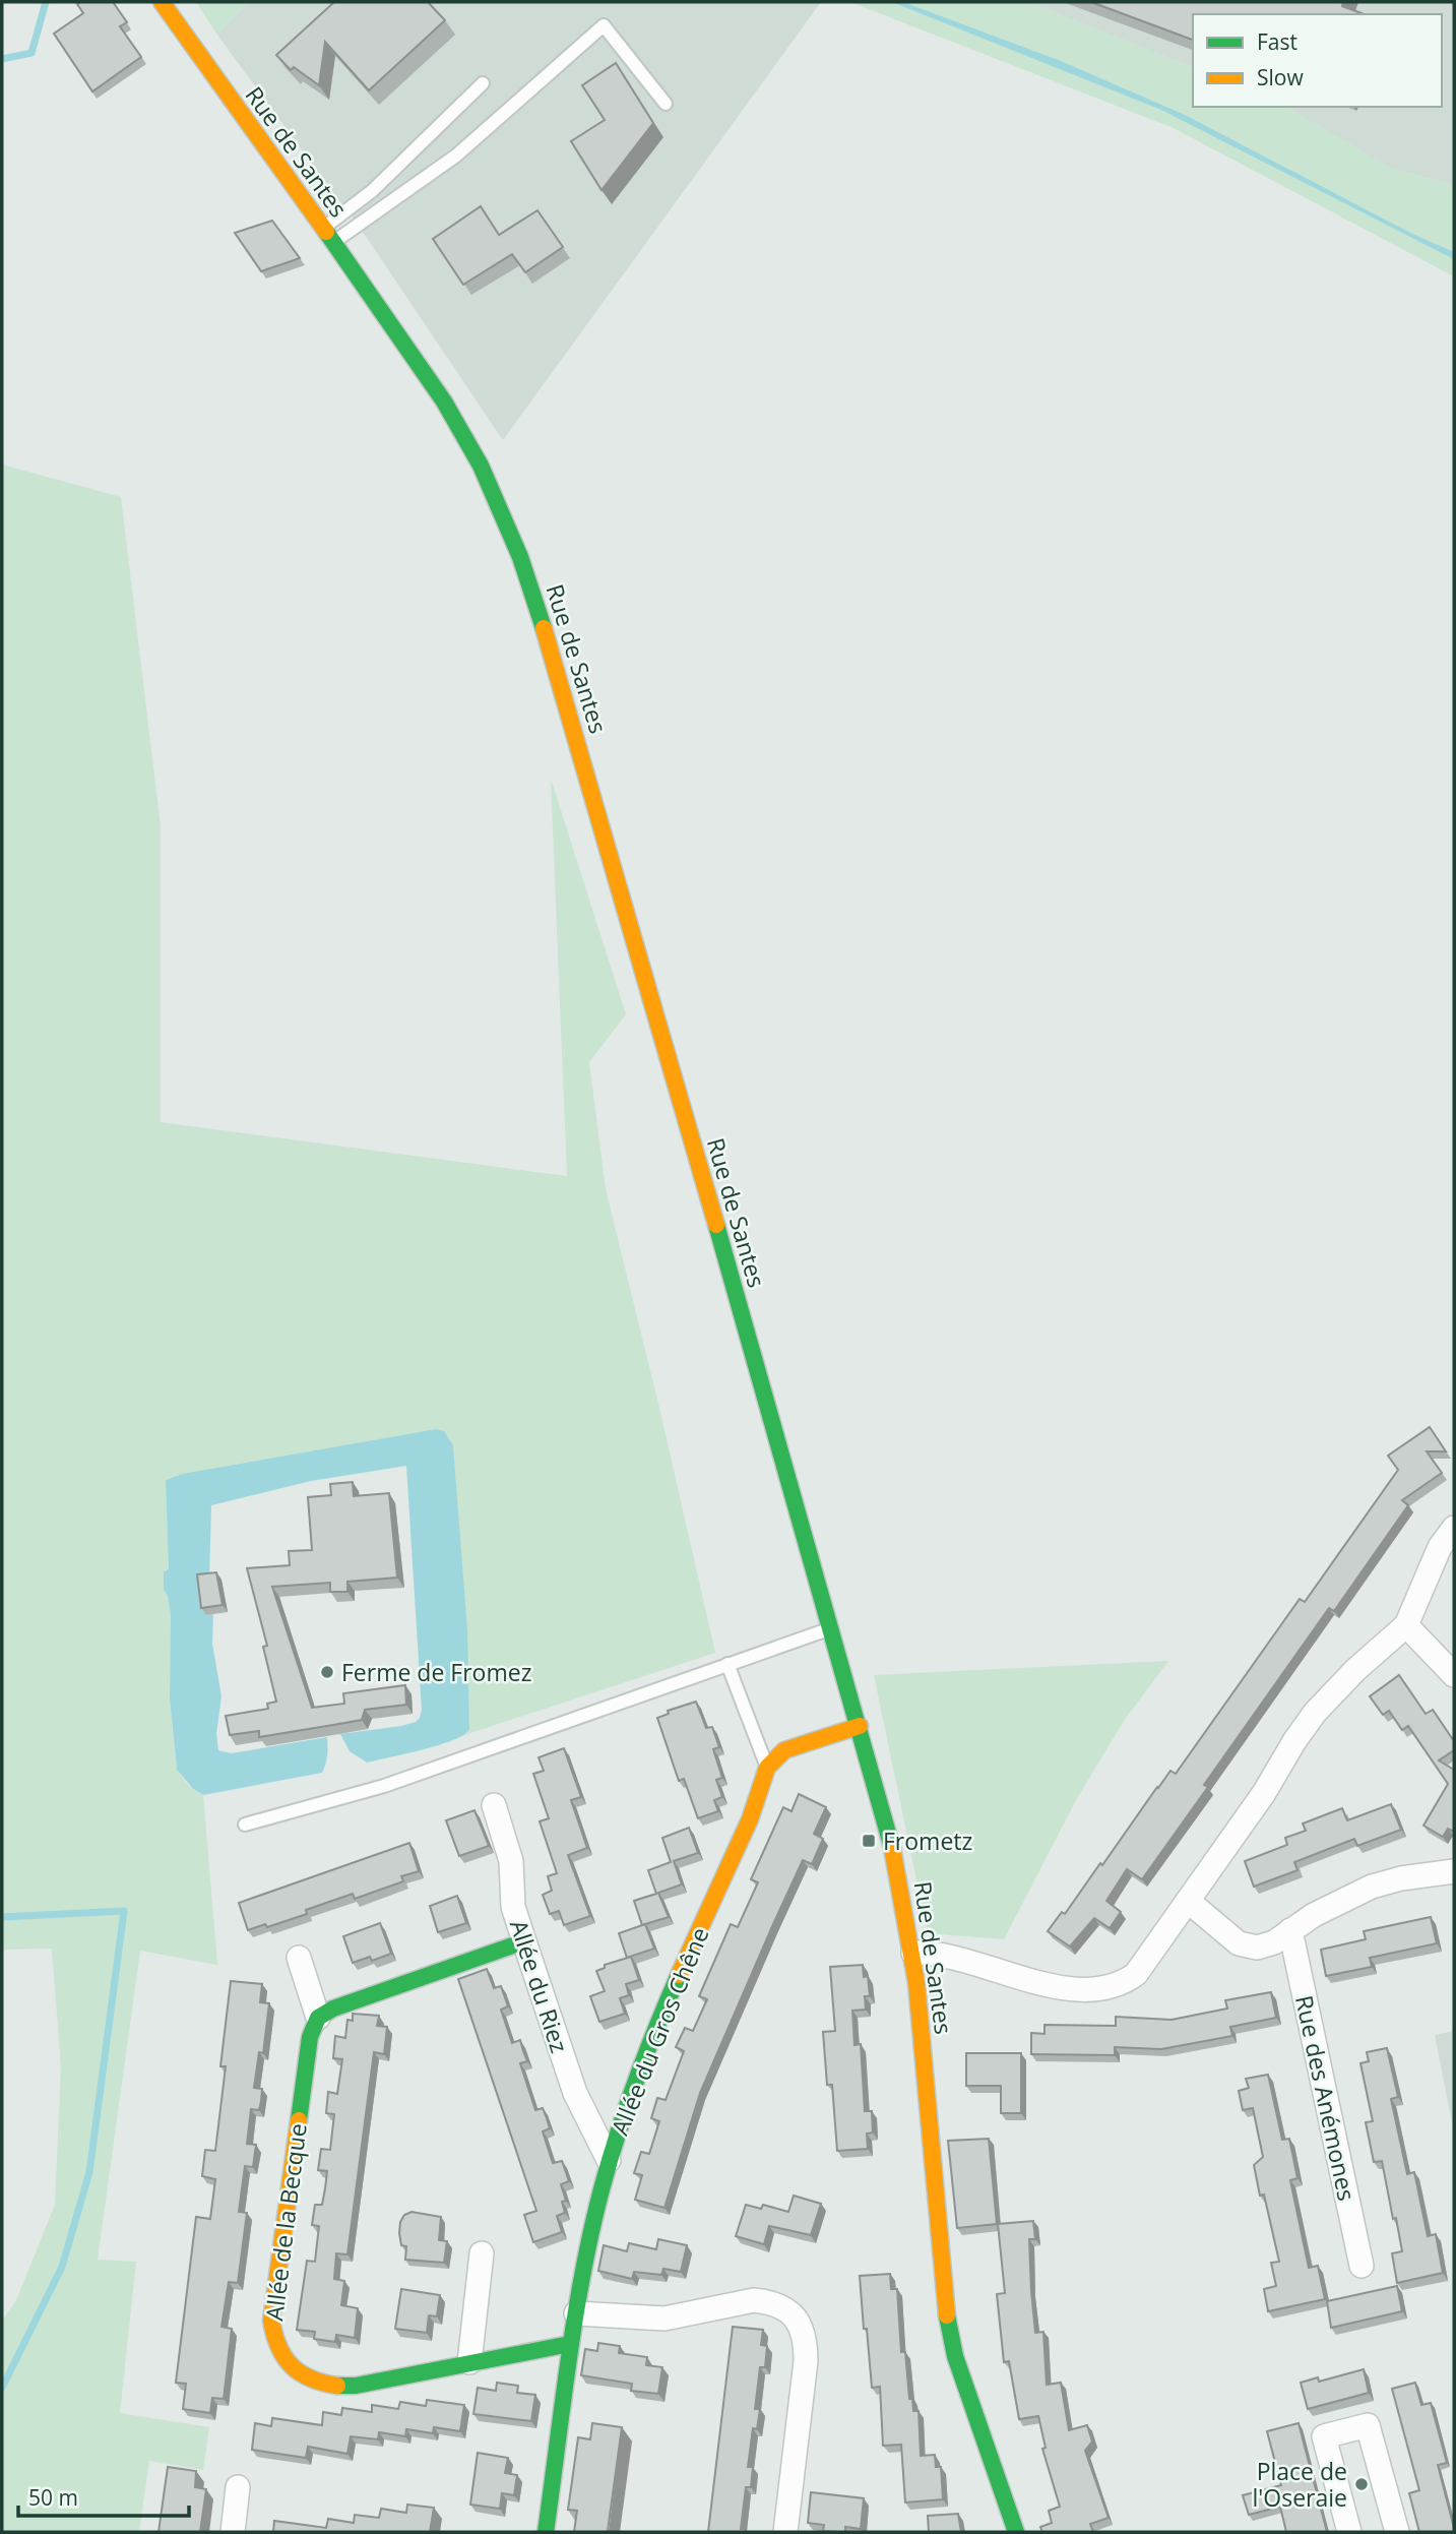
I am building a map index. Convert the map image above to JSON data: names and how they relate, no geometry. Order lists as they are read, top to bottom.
{
  "streets": {
    "street": [
      "Rue de Santes",
      "Allée du Riez",
      "Allée du Gros Chêne",
      "Rue des Anémones",
      "Allée de la Becque"
    ]
  },
  "crossings": [
    ["Allée du Riez", "Allée du Gros Chêne"],
    ["Allée du Gros Chêne", "Allée de la Becque"]
  ],
  "places": {
    "other": ["Ferme de Fromez", "Place de l'Oseraie"],
    "transit": ["Frometz"]
  },
  "legend": ["Fast", "Slow"],
  "scale_bar": "50 m"
}
